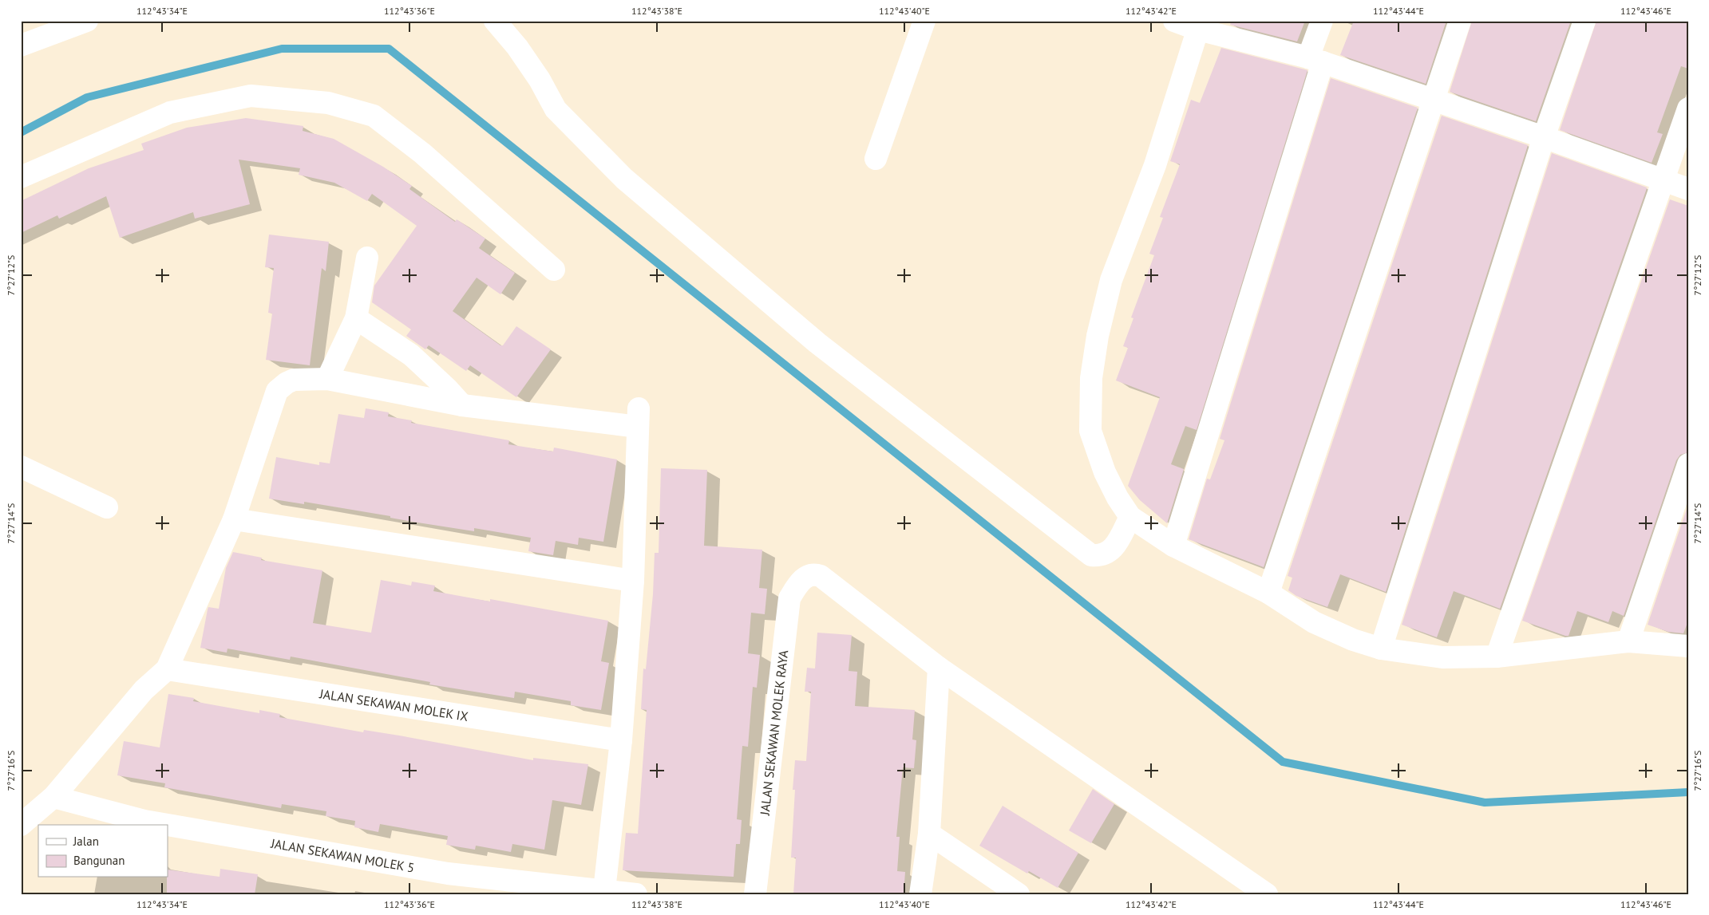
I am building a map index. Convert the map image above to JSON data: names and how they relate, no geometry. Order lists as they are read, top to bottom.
{
  "streets": {
    "street": ["JALAN SEKAWAN MOLEK IX", "JALAN SEKAWAN MOLEK RAYA", "JALAN SEKAWAN MOLEK 5"]
  },
  "legend": ["Jalan", "Bangunan"],
  "coordinates": [
    "112°43'34\"E",
    "112°43'36\"E",
    "112°43'38\"E",
    "112°43'40\"E",
    "112°43'42\"E",
    "112°43'44\"E",
    "112°43'46\"E",
    "7°27'12\"S",
    "7°27'14\"S",
    "7°27'16\"S"
  ]
}
